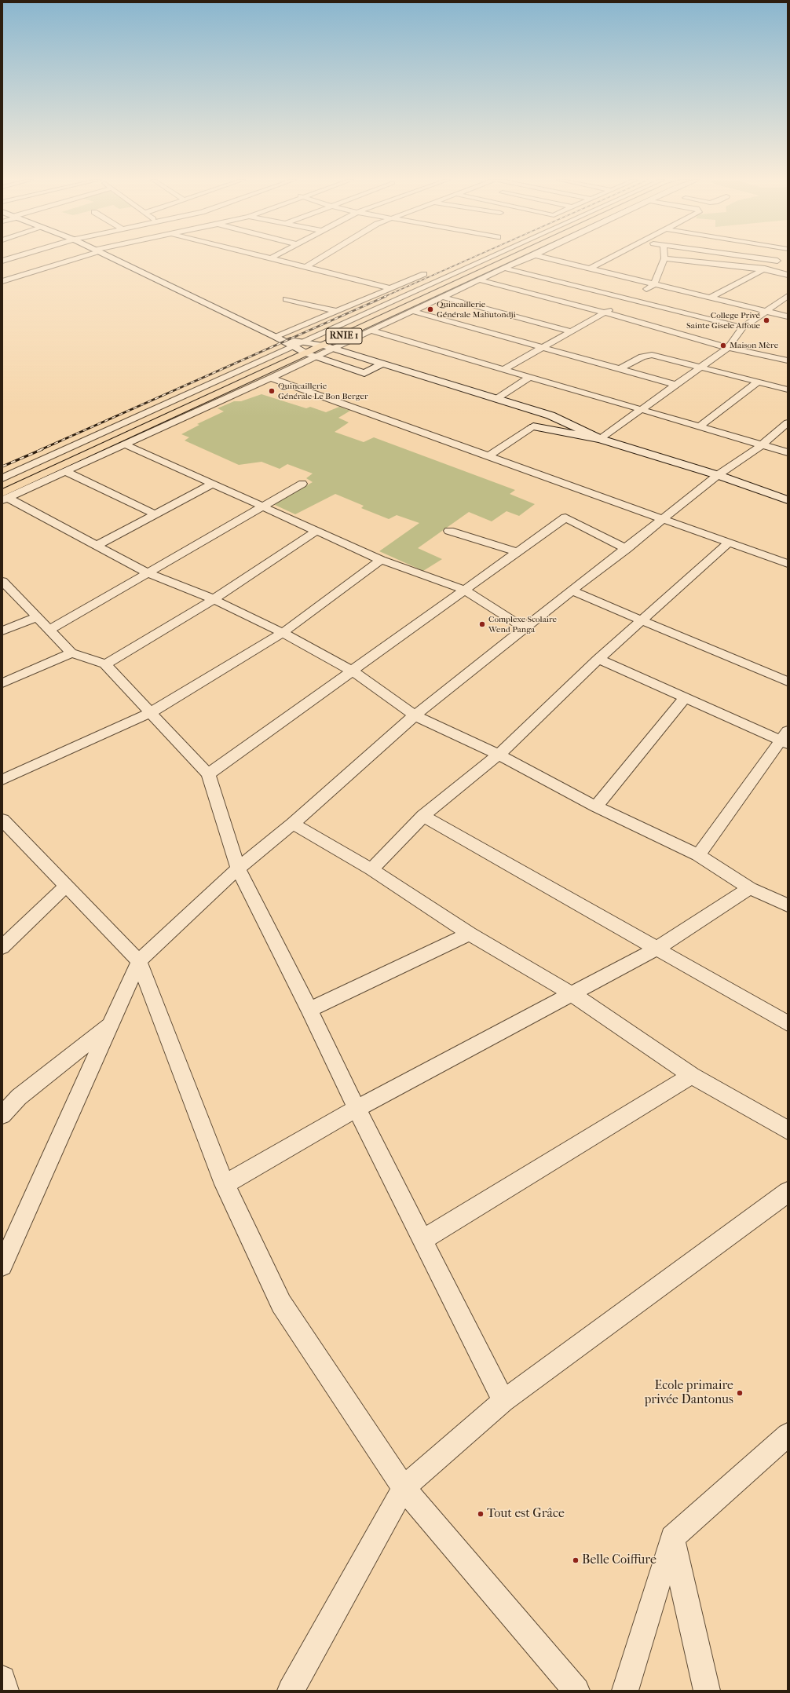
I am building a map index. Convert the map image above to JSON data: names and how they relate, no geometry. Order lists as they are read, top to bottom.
{
  "streets": {
    "highway": ["RNIE 1"]
  },
  "places": [
    "Quincaillerie Générale Mahutondji",
    "College Privé Sainte Gisele Affoue",
    "Maison Mère",
    "Quincaillerie Générale Le Bon Berger",
    "Complexe Scolaire Wend Panga",
    "Ecole primaire privée Dantonus",
    "Tout est Grâce",
    "Belle Coiffure"
  ]
}
